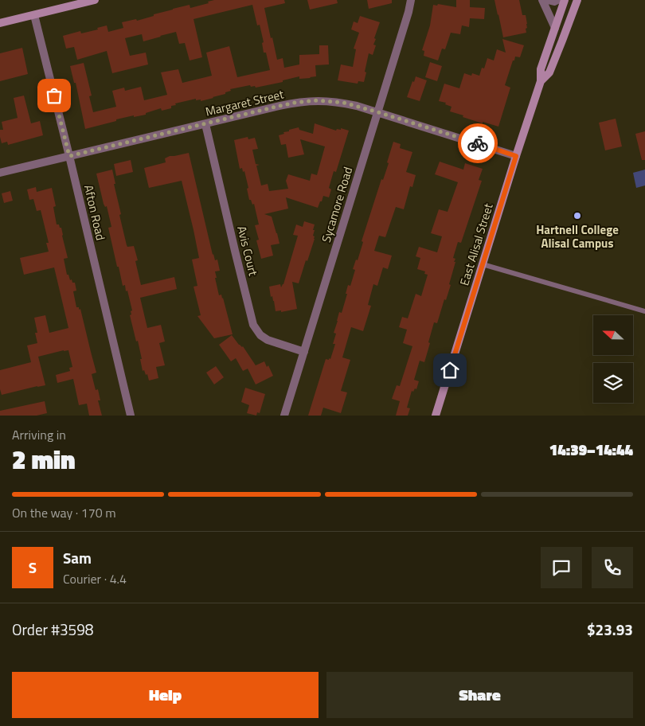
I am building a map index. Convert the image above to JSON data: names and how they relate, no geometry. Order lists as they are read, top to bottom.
{
  "streets": {
    "street": [
      "Margaret Street",
      "Sycamore Road",
      "Afton Road",
      "East Alisal Street",
      "Avis Court"
    ]
  },
  "crossings": [
    ["Margaret Street", "Sycamore Road"],
    ["Margaret Street", "Afton Road"],
    ["Margaret Street", "East Alisal Street"],
    ["Margaret Street", "Avis Court"],
    ["Sycamore Road", "Avis Court"]
  ],
  "places": ["Hartnell College Alisal Campus"],
  "north": "left",
  "page": {
    "heading": ["2 min", "Arriving in", "14:39–14:44"],
    "panel": [
      "Sam",
      "Courier · 4.4",
      "Order #3598",
      "$23.93"
    ],
    "bar": "On the way · 170 m",
    "round": "S",
    "buttons": ["Help", "Share"]
  }
}
